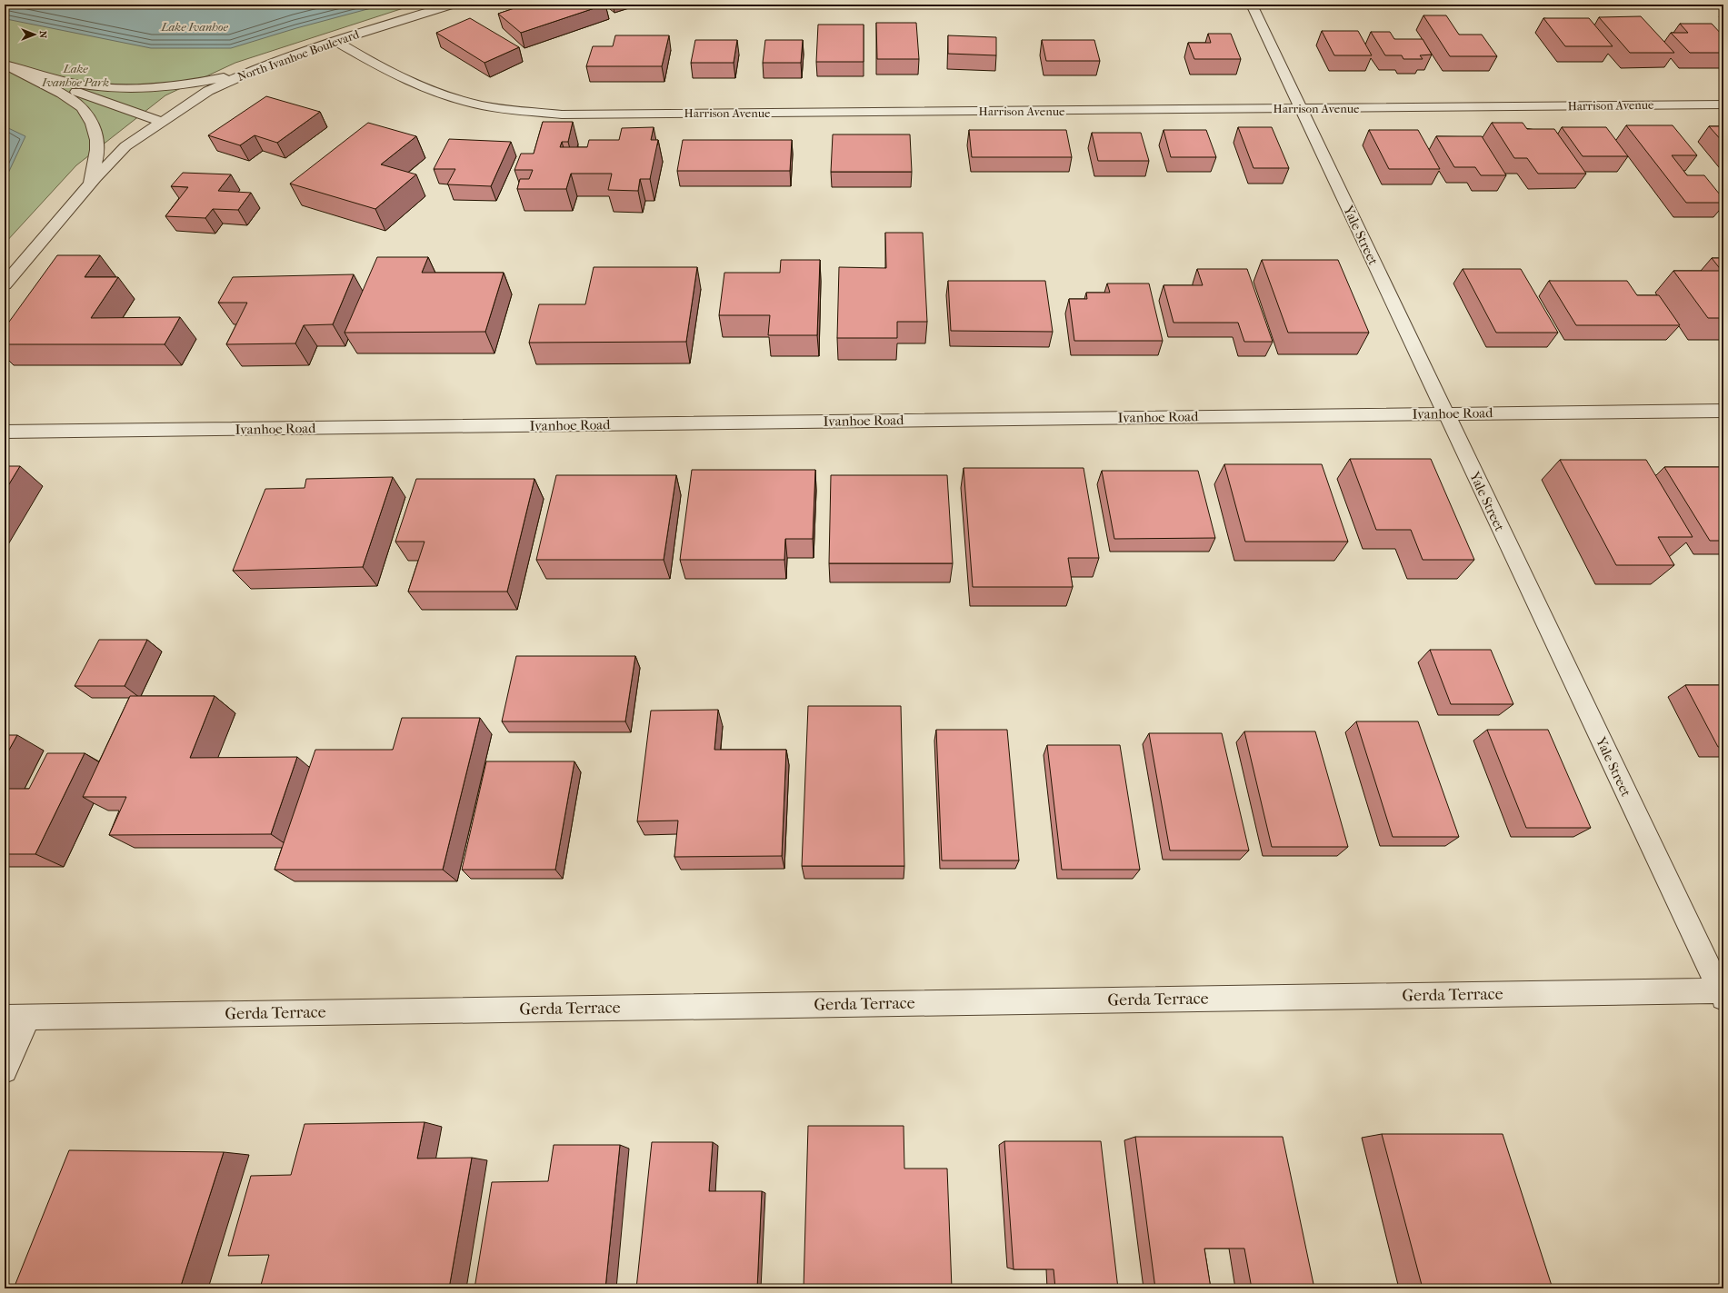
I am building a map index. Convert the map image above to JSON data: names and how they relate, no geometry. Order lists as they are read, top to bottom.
{
  "streets": {
    "street": [
      "North Ivanhoe Boulevard",
      "Harrison Avenue",
      "Yale Street",
      "Ivanhoe Road",
      "Gerda Terrace"
    ]
  },
  "crossings": [
    ["North Ivanhoe Boulevard", "Harrison Avenue"],
    ["Harrison Avenue", "Yale Street"],
    ["Yale Street", "Ivanhoe Road"],
    ["Yale Street", "Gerda Terrace"]
  ],
  "water": ["Lake Ivanhoe"],
  "parks": ["Lake Ivanhoe Park"],
  "north": "right"
}
